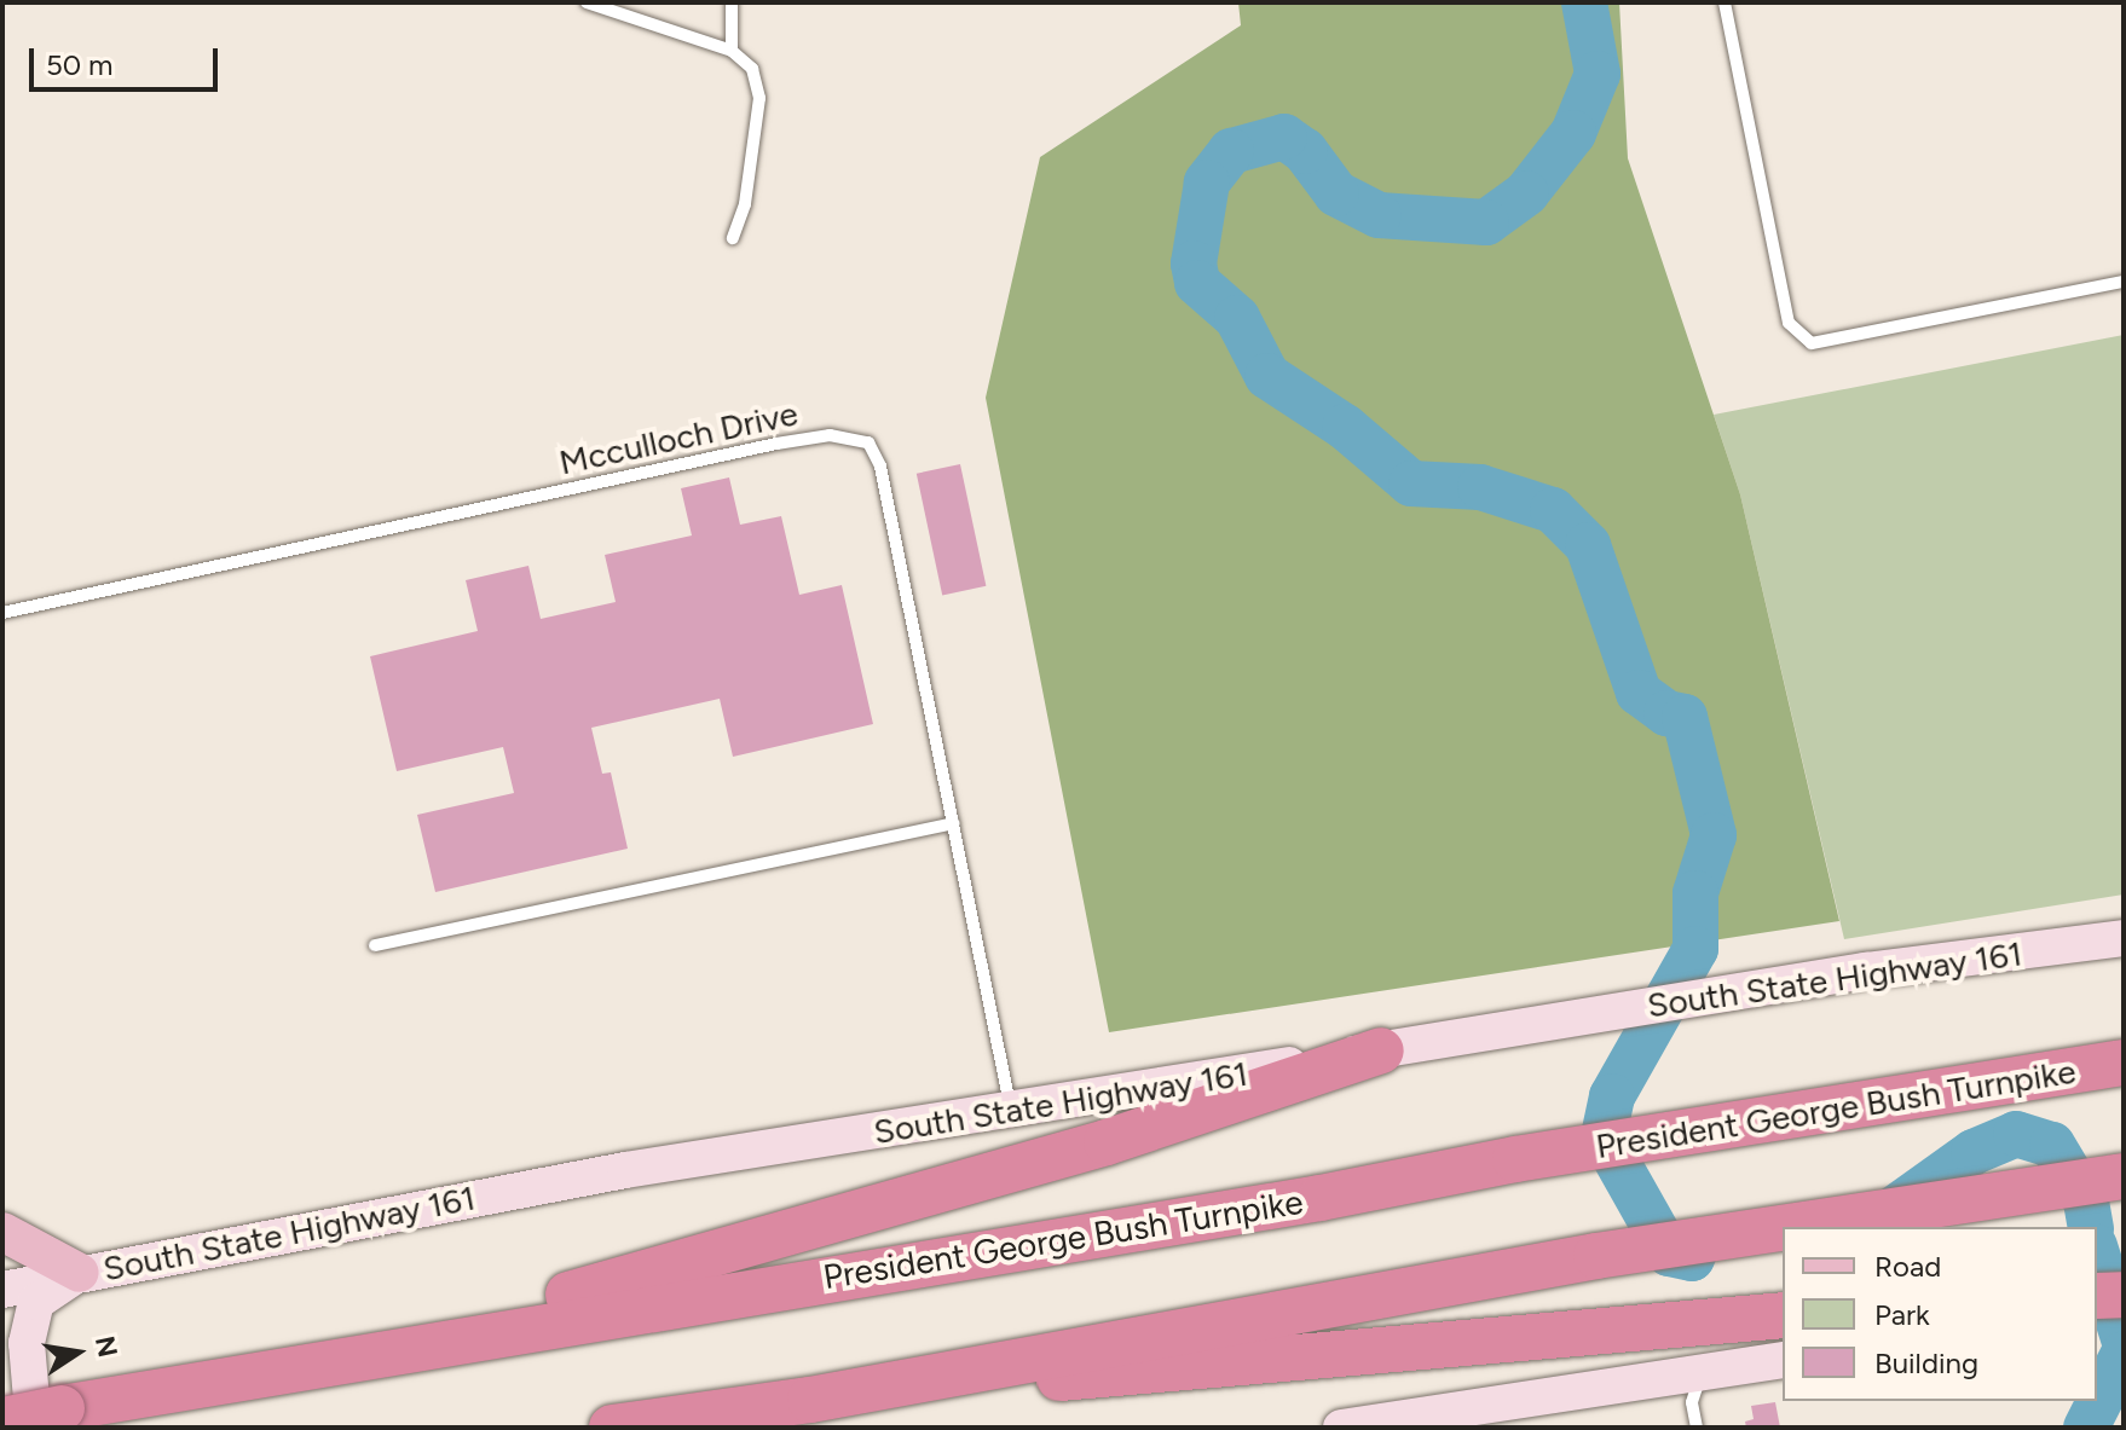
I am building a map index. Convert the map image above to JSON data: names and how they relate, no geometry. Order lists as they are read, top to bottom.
{
  "streets": {
    "highway": ["President George Bush Turnpike"],
    "main road": ["South State Highway 161"],
    "lane": ["Mcculloch Drive"]
  },
  "crossings": [
    ["Mcculloch Drive", "South State Highway 161"]
  ],
  "legend": ["Road", "Park", "Building"],
  "scale_bar": "50 m",
  "north": "right"
}
